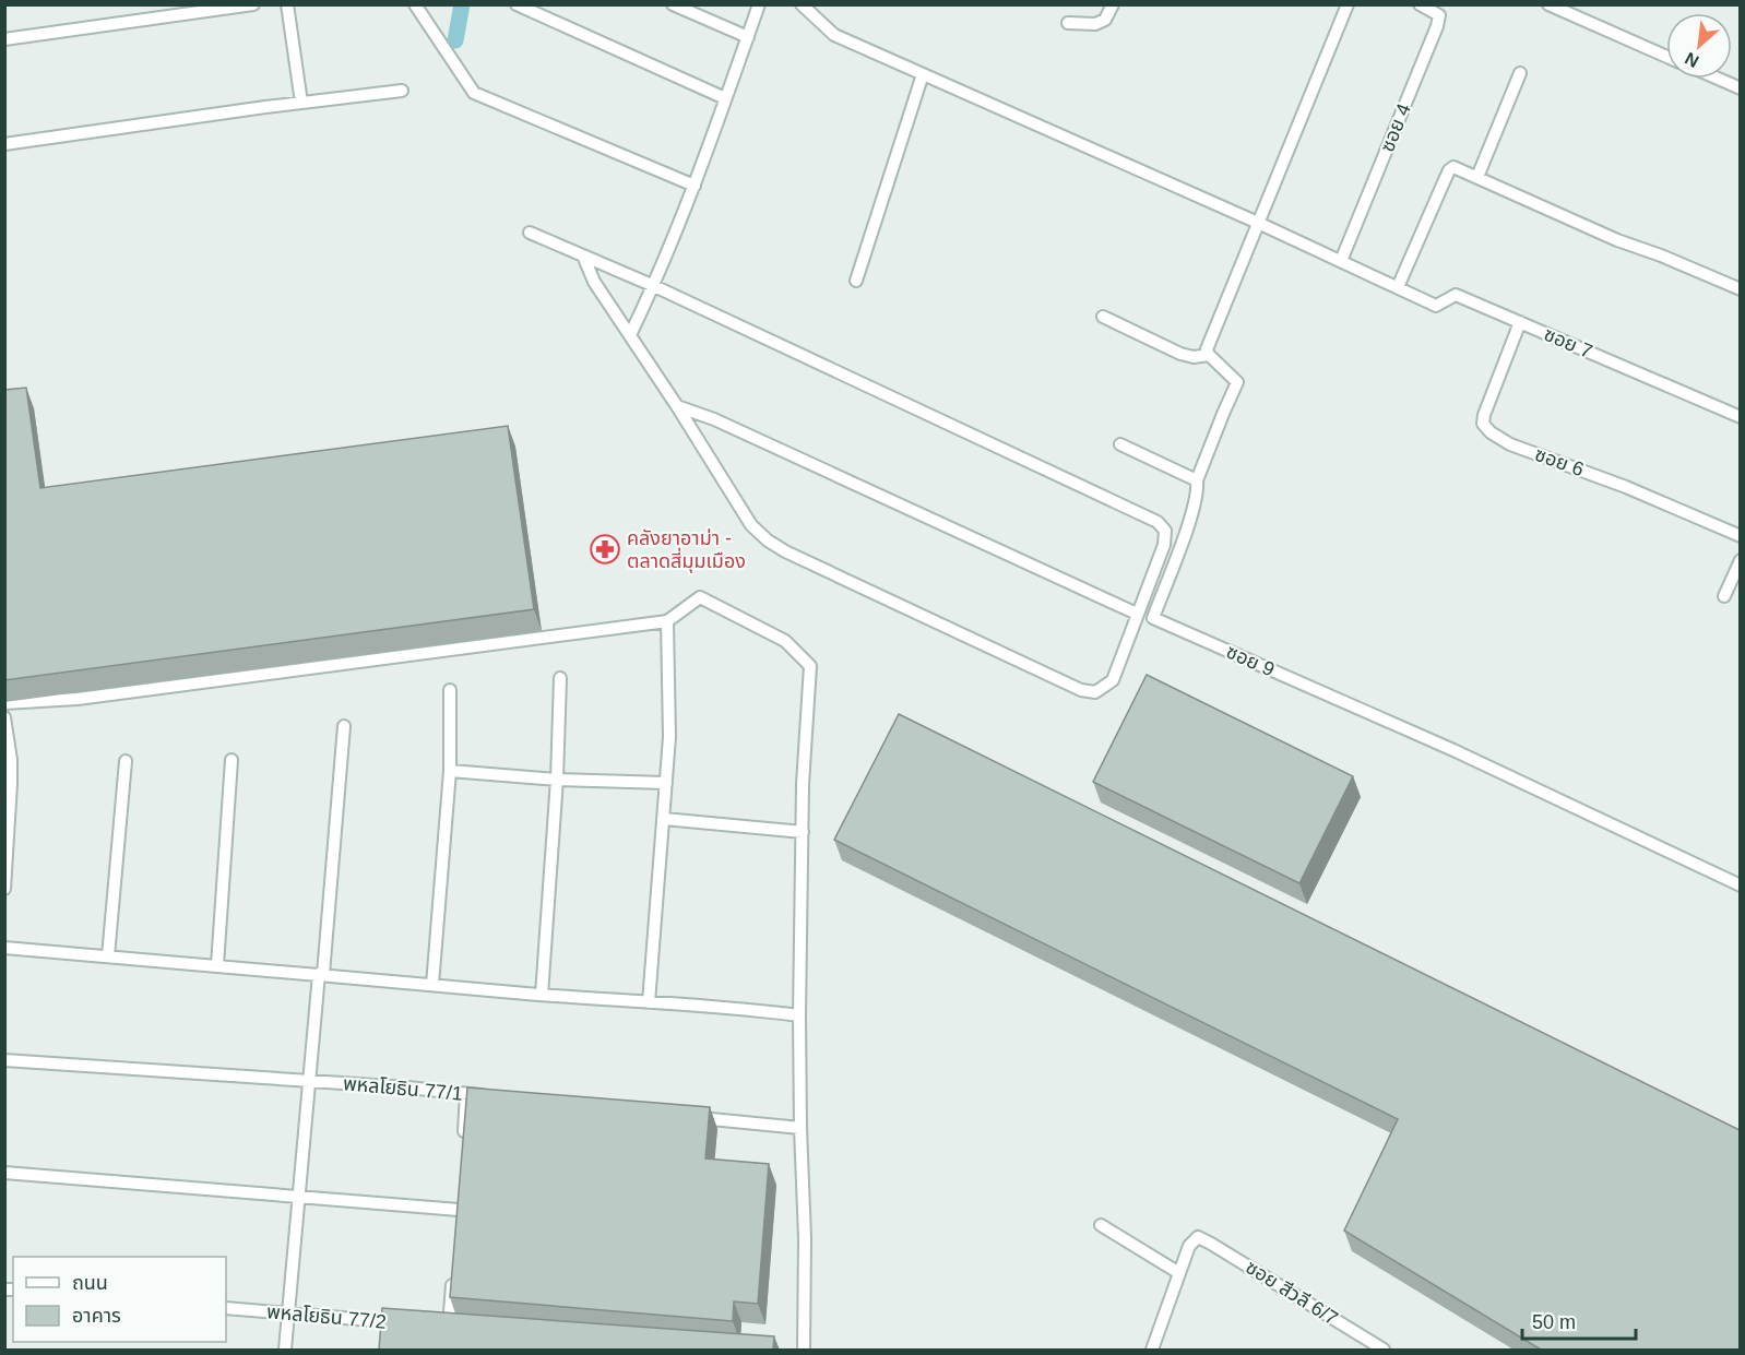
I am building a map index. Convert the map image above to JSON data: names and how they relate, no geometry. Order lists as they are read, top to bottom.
{
  "streets": {
    "street": [
      "ซอย 4",
      "ซอย 7",
      "ซอย 6",
      "ซอย 9",
      "พหลโยธิน 77/1",
      "ซอย สีวลี 6/7",
      "พหลโยธิน 77/2"
    ]
  },
  "crossings": [
    ["ซอย 7", "ซอย 6"]
  ],
  "places": {
    "pharmacy": ["คลังยาอาม่า - ตลาดสี่มุมเมือง"]
  },
  "legend": ["ถนน", "อาคาร"],
  "scale_bar": "50 m",
  "north": "bottom left"
}
